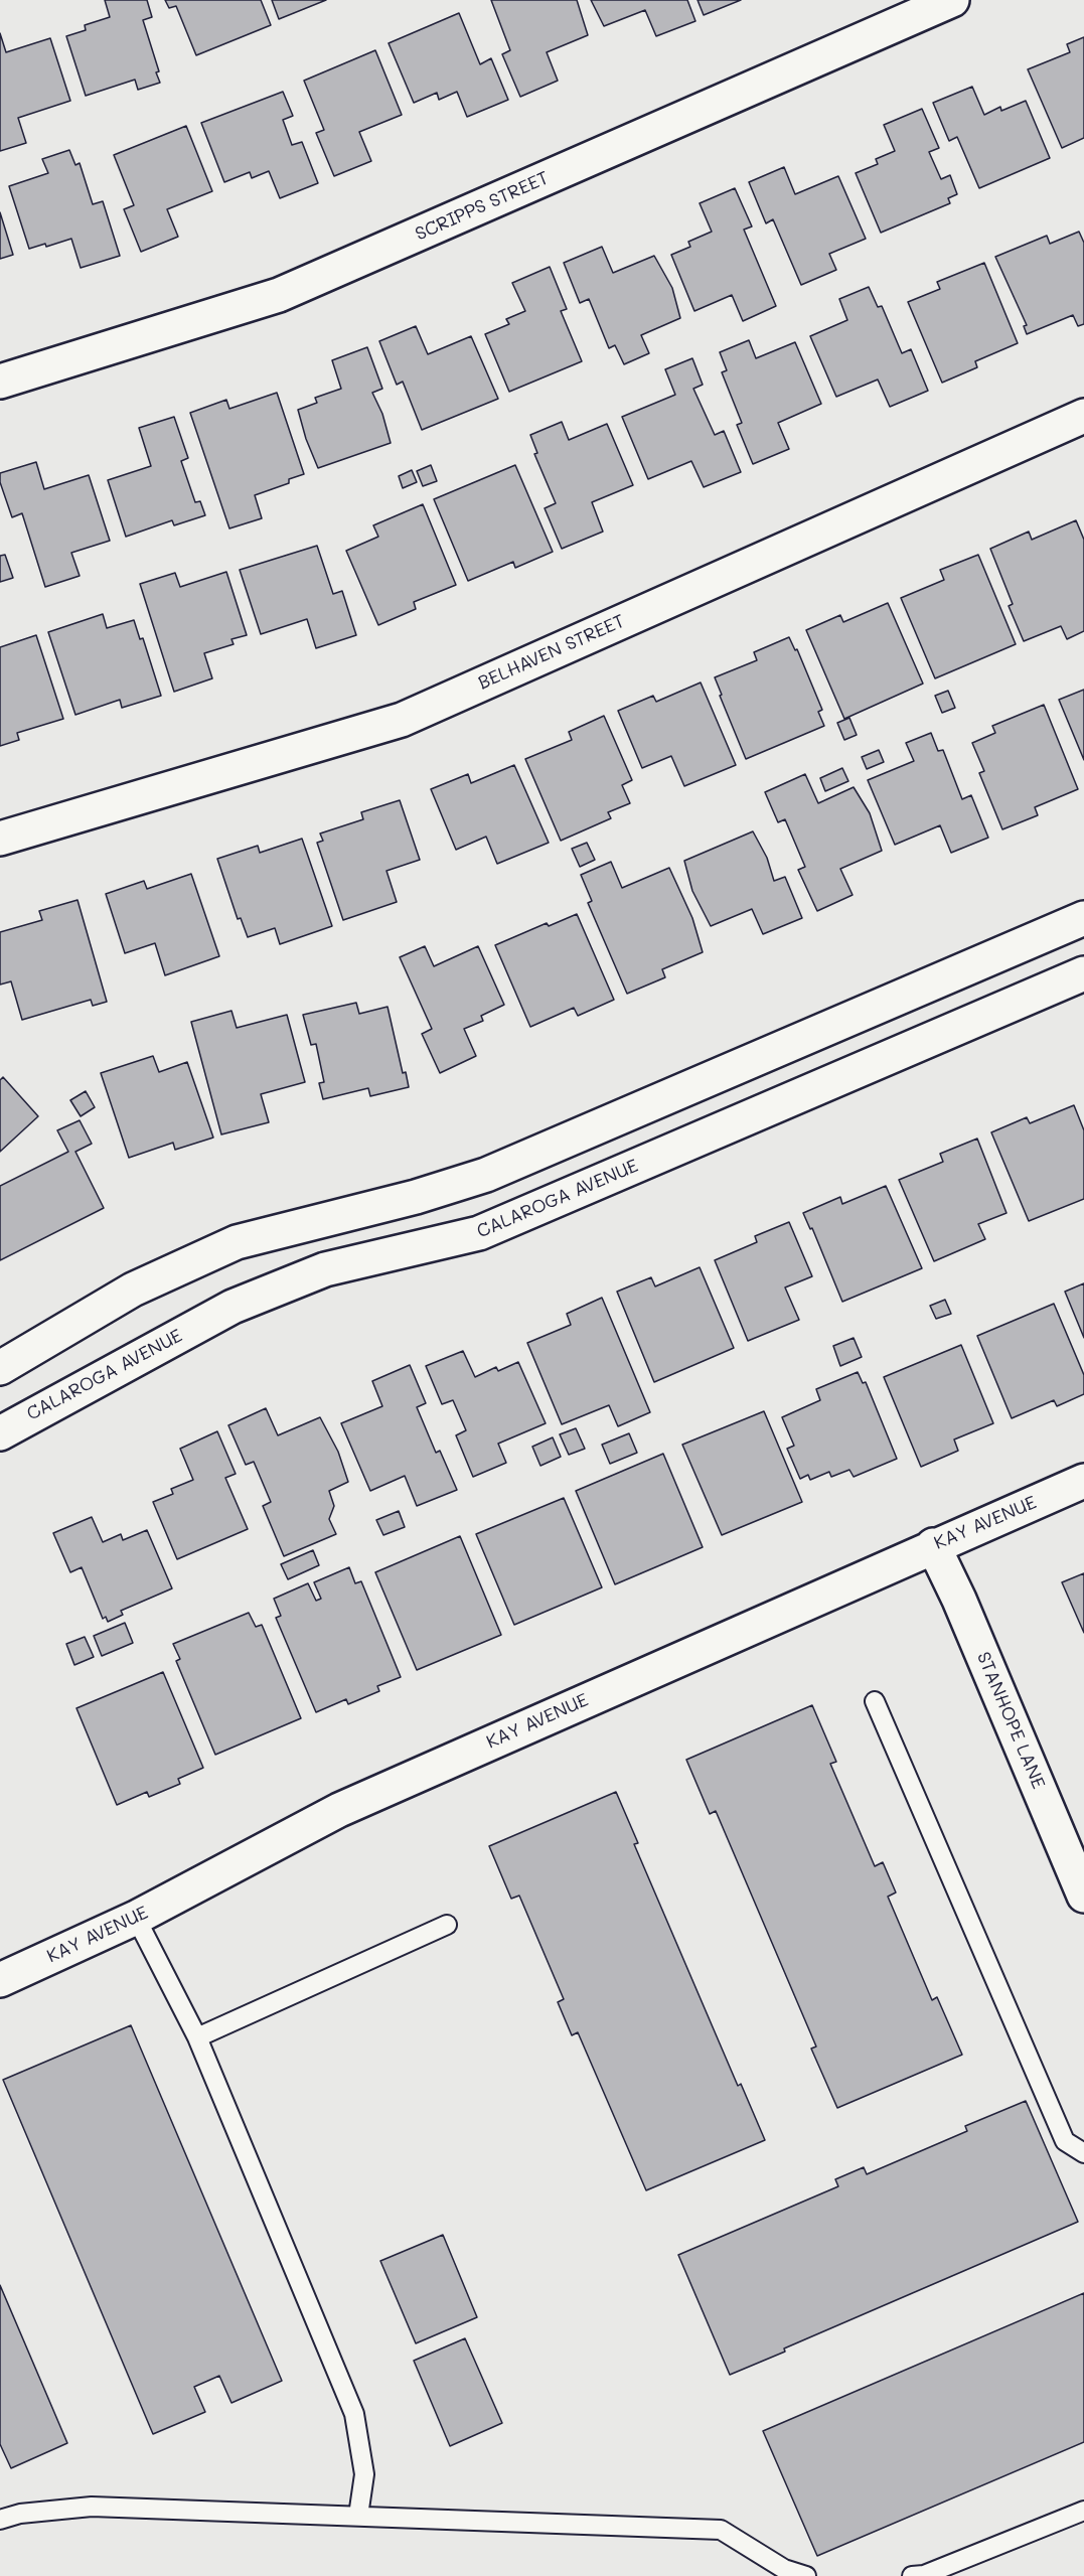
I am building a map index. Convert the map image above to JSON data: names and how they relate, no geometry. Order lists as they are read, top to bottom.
{
  "streets": {
    "street": [
      "SCRIPPS STREET",
      "BELHAVEN STREET",
      "CALAROGA AVENUE",
      "KAY AVENUE",
      "STANHOPE LANE"
    ]
  },
  "crossings": [
    ["KAY AVENUE", "STANHOPE LANE"]
  ]
}
